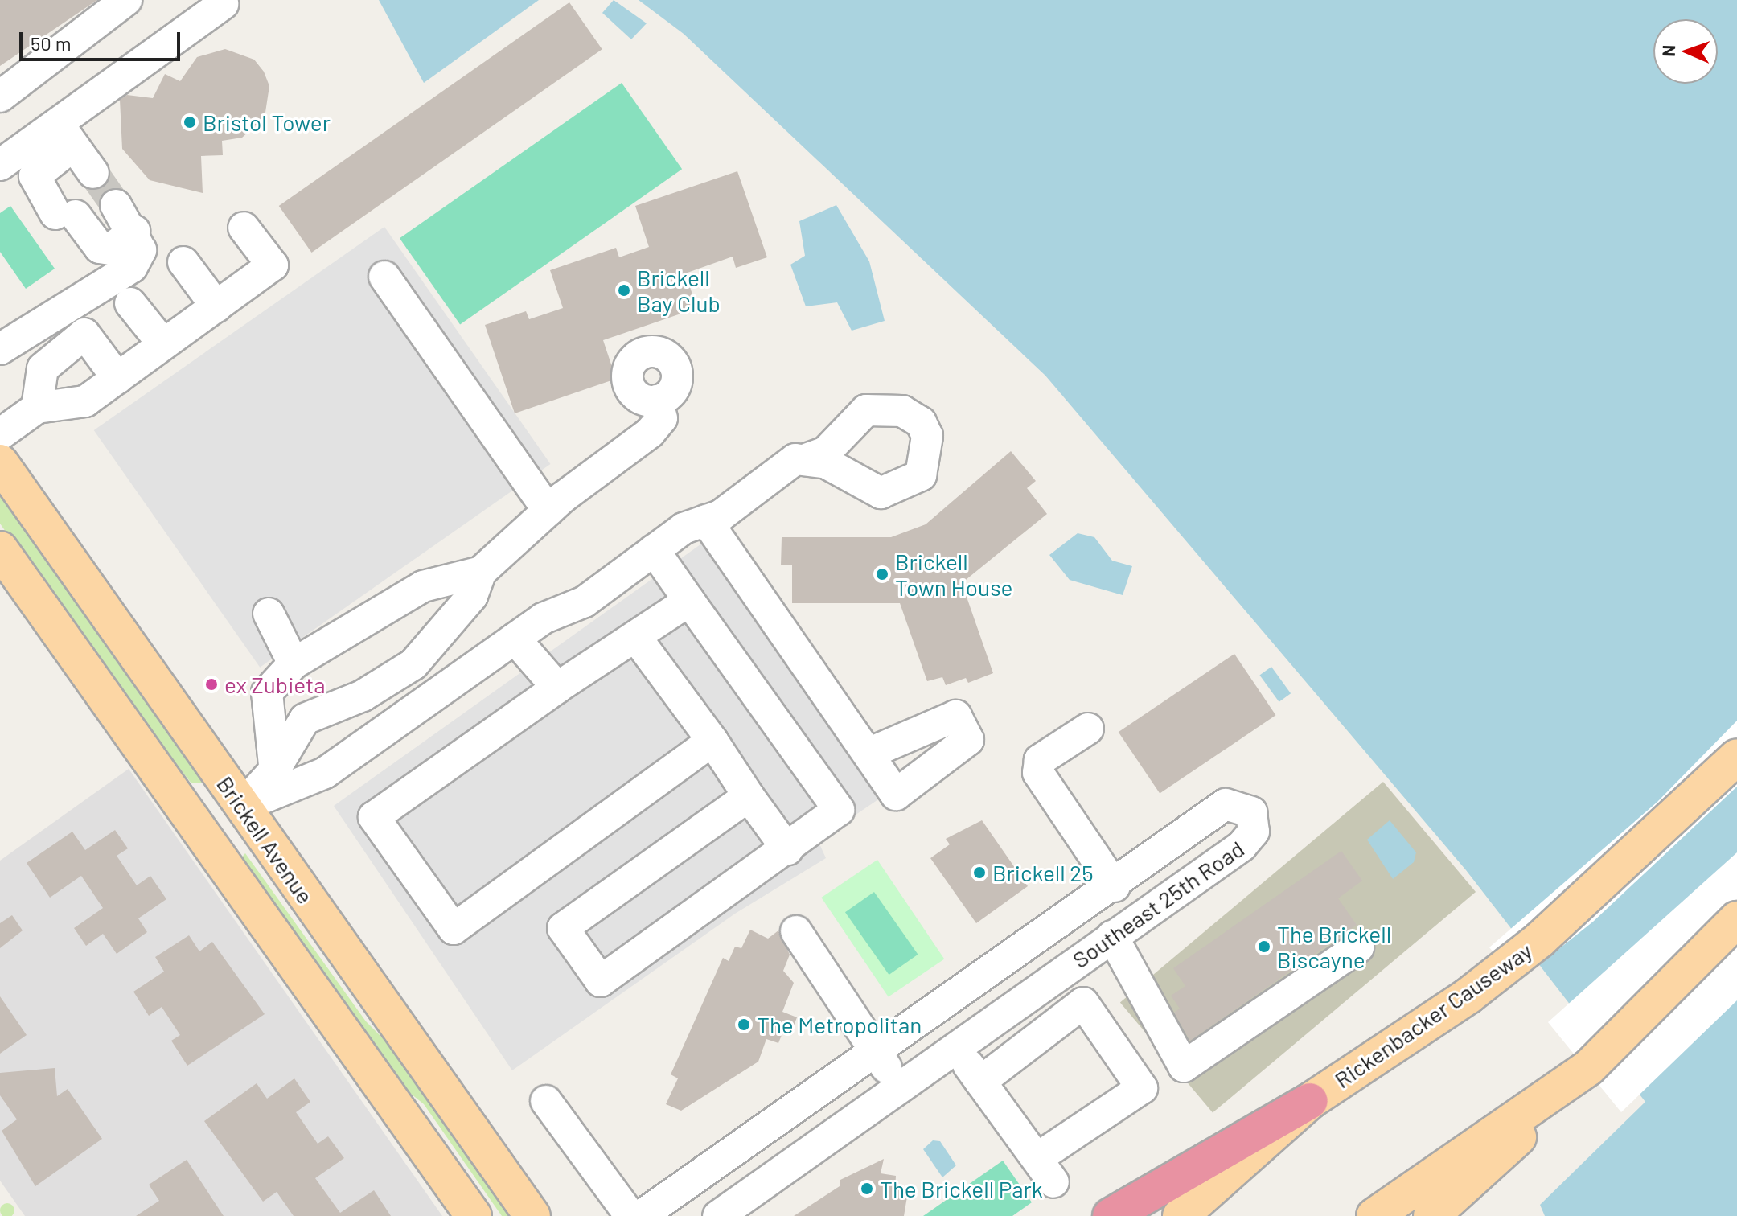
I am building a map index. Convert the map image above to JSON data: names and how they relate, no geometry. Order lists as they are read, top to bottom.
{
  "streets": {
    "main road": ["Brickell Avenue", "Rickenbacker Causeway"],
    "street": ["Southeast 25th Road"]
  },
  "places": [
    "Bristol Tower",
    "Brickell Bay Club",
    "Brickell Town House",
    "ex Zubieta",
    "Brickell 25",
    "The Brickell Biscayne",
    "The Metropolitan",
    "The Brickell Park"
  ],
  "scale_bar": "50 m",
  "north": "left"
}
